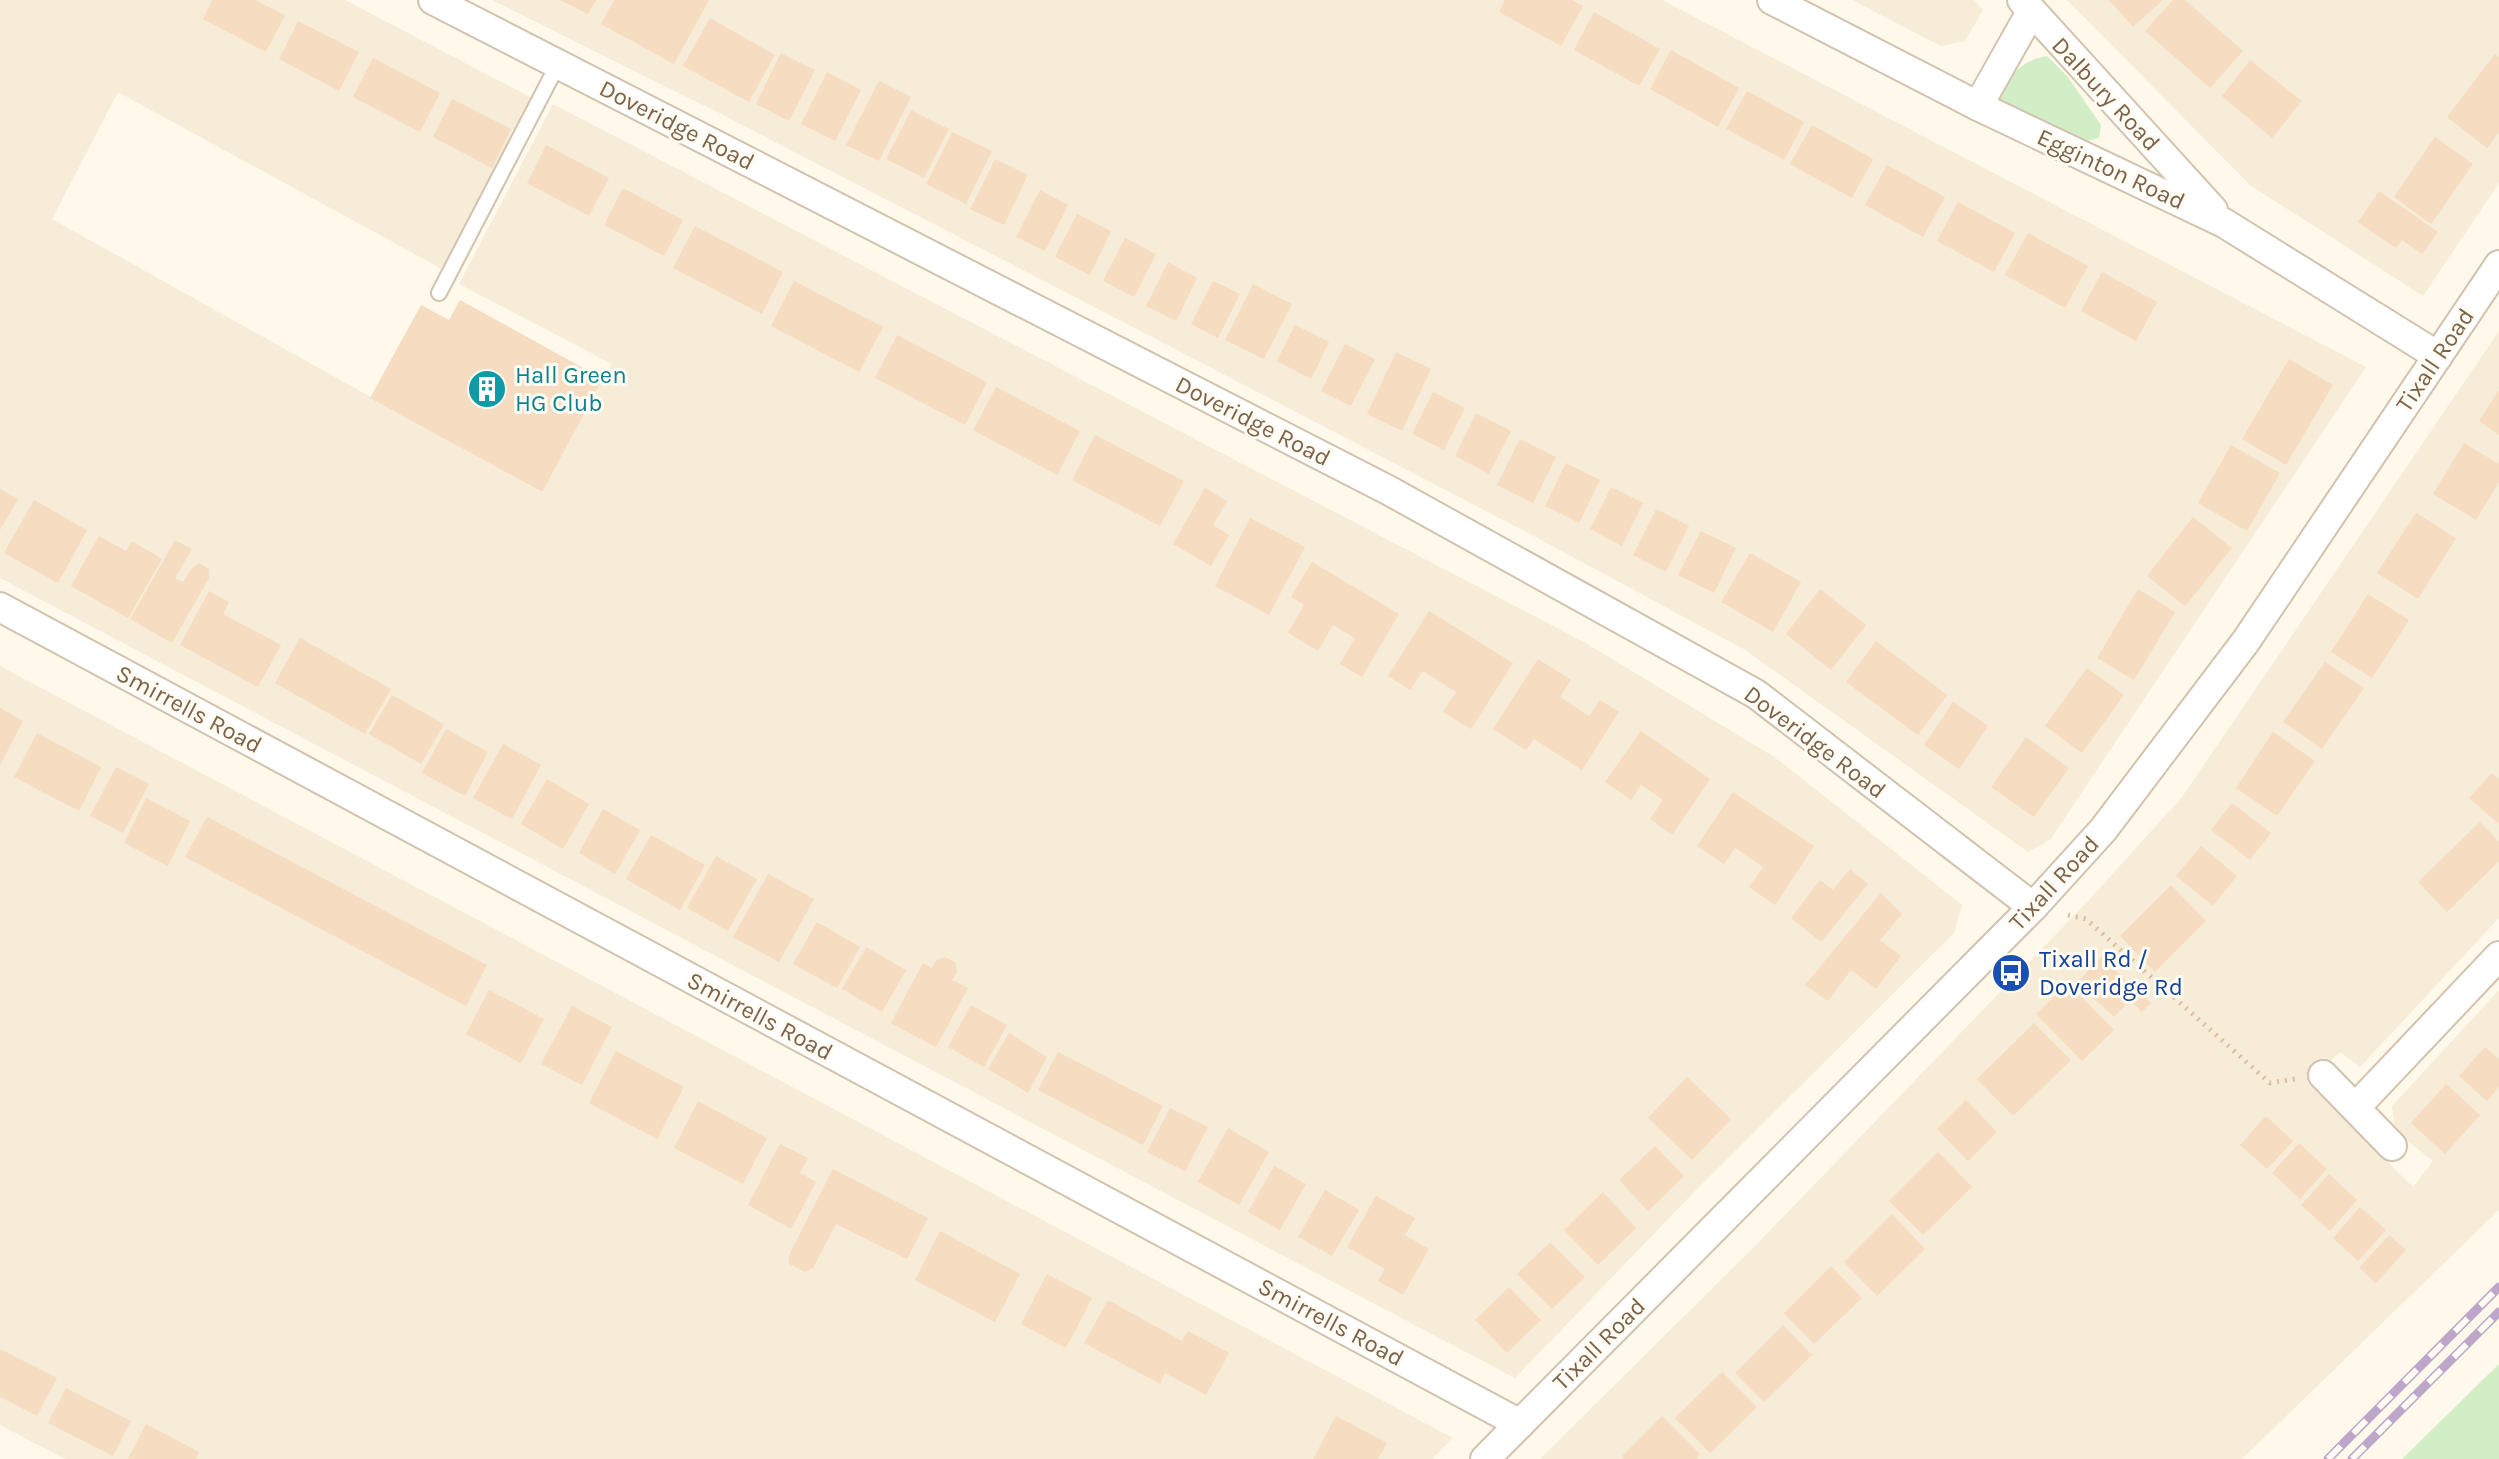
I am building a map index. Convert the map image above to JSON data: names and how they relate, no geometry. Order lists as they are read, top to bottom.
{
  "streets": {
    "street": [
      "Dalbury Road",
      "Doveridge Road",
      "Egginton Road",
      "Tixall Road",
      "Smirrells Road"
    ]
  },
  "crossings": [
    ["Dalbury Road", "Egginton Road"],
    ["Doveridge Road", "Tixall Road"],
    ["Egginton Road", "Tixall Road"],
    ["Tixall Road", "Smirrells Road"]
  ],
  "places": {
    "building": ["Hall Green HG Club"],
    "bus stop": ["Tixall Rd / Doveridge Rd"]
  }
}
